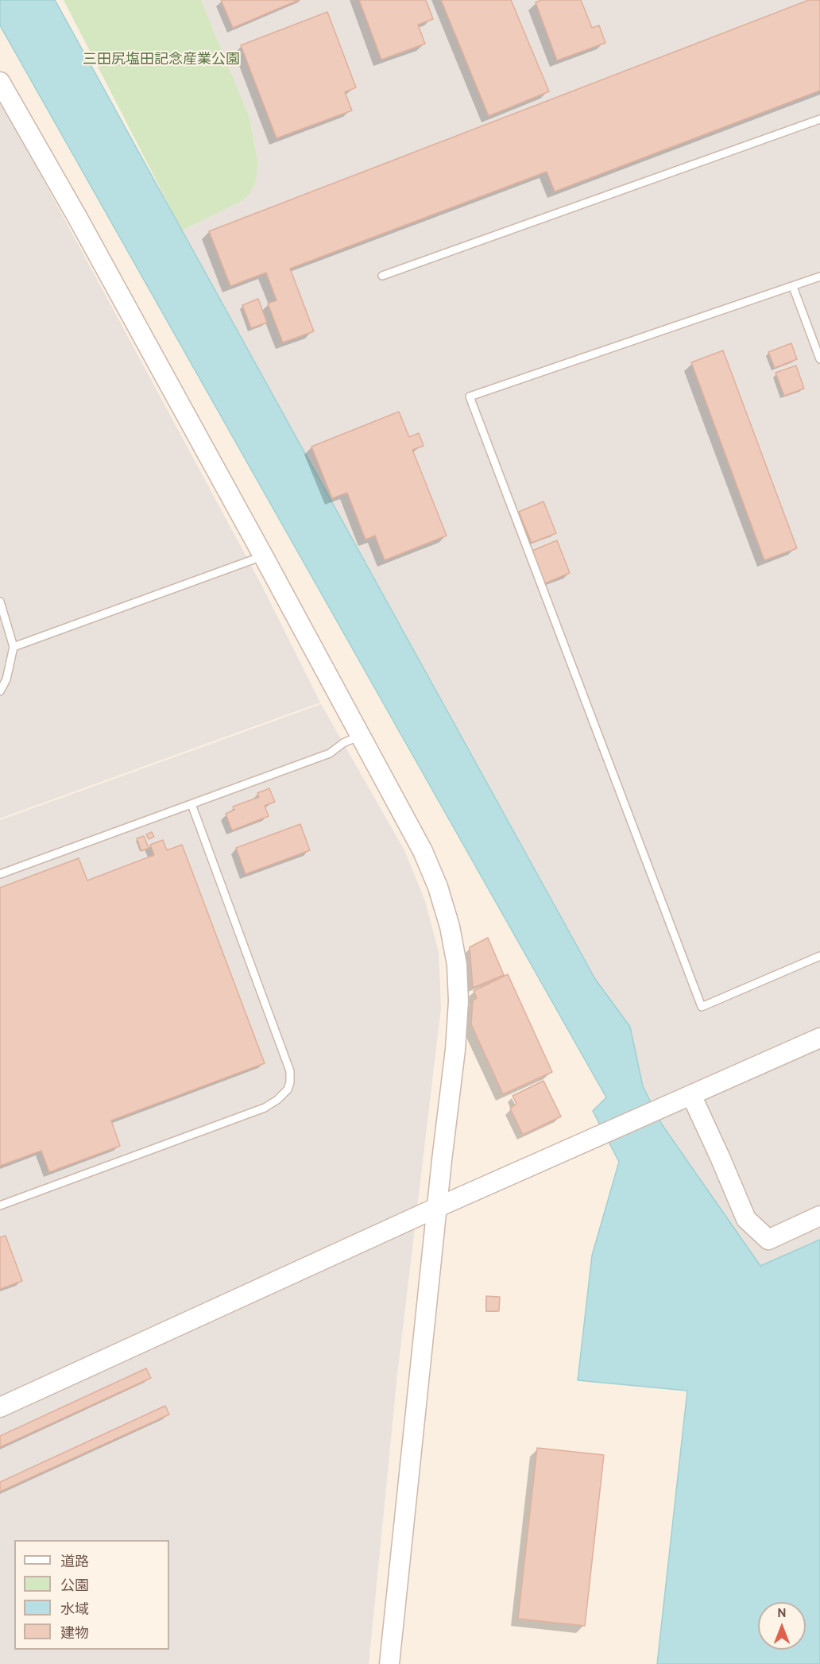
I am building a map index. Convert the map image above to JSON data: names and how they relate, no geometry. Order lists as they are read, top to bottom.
{
  "parks": ["三田尻塩田記念産業公園"],
  "legend": [
    "道路",
    "公園",
    "水域",
    "建物"
  ],
  "north": "top"
}
